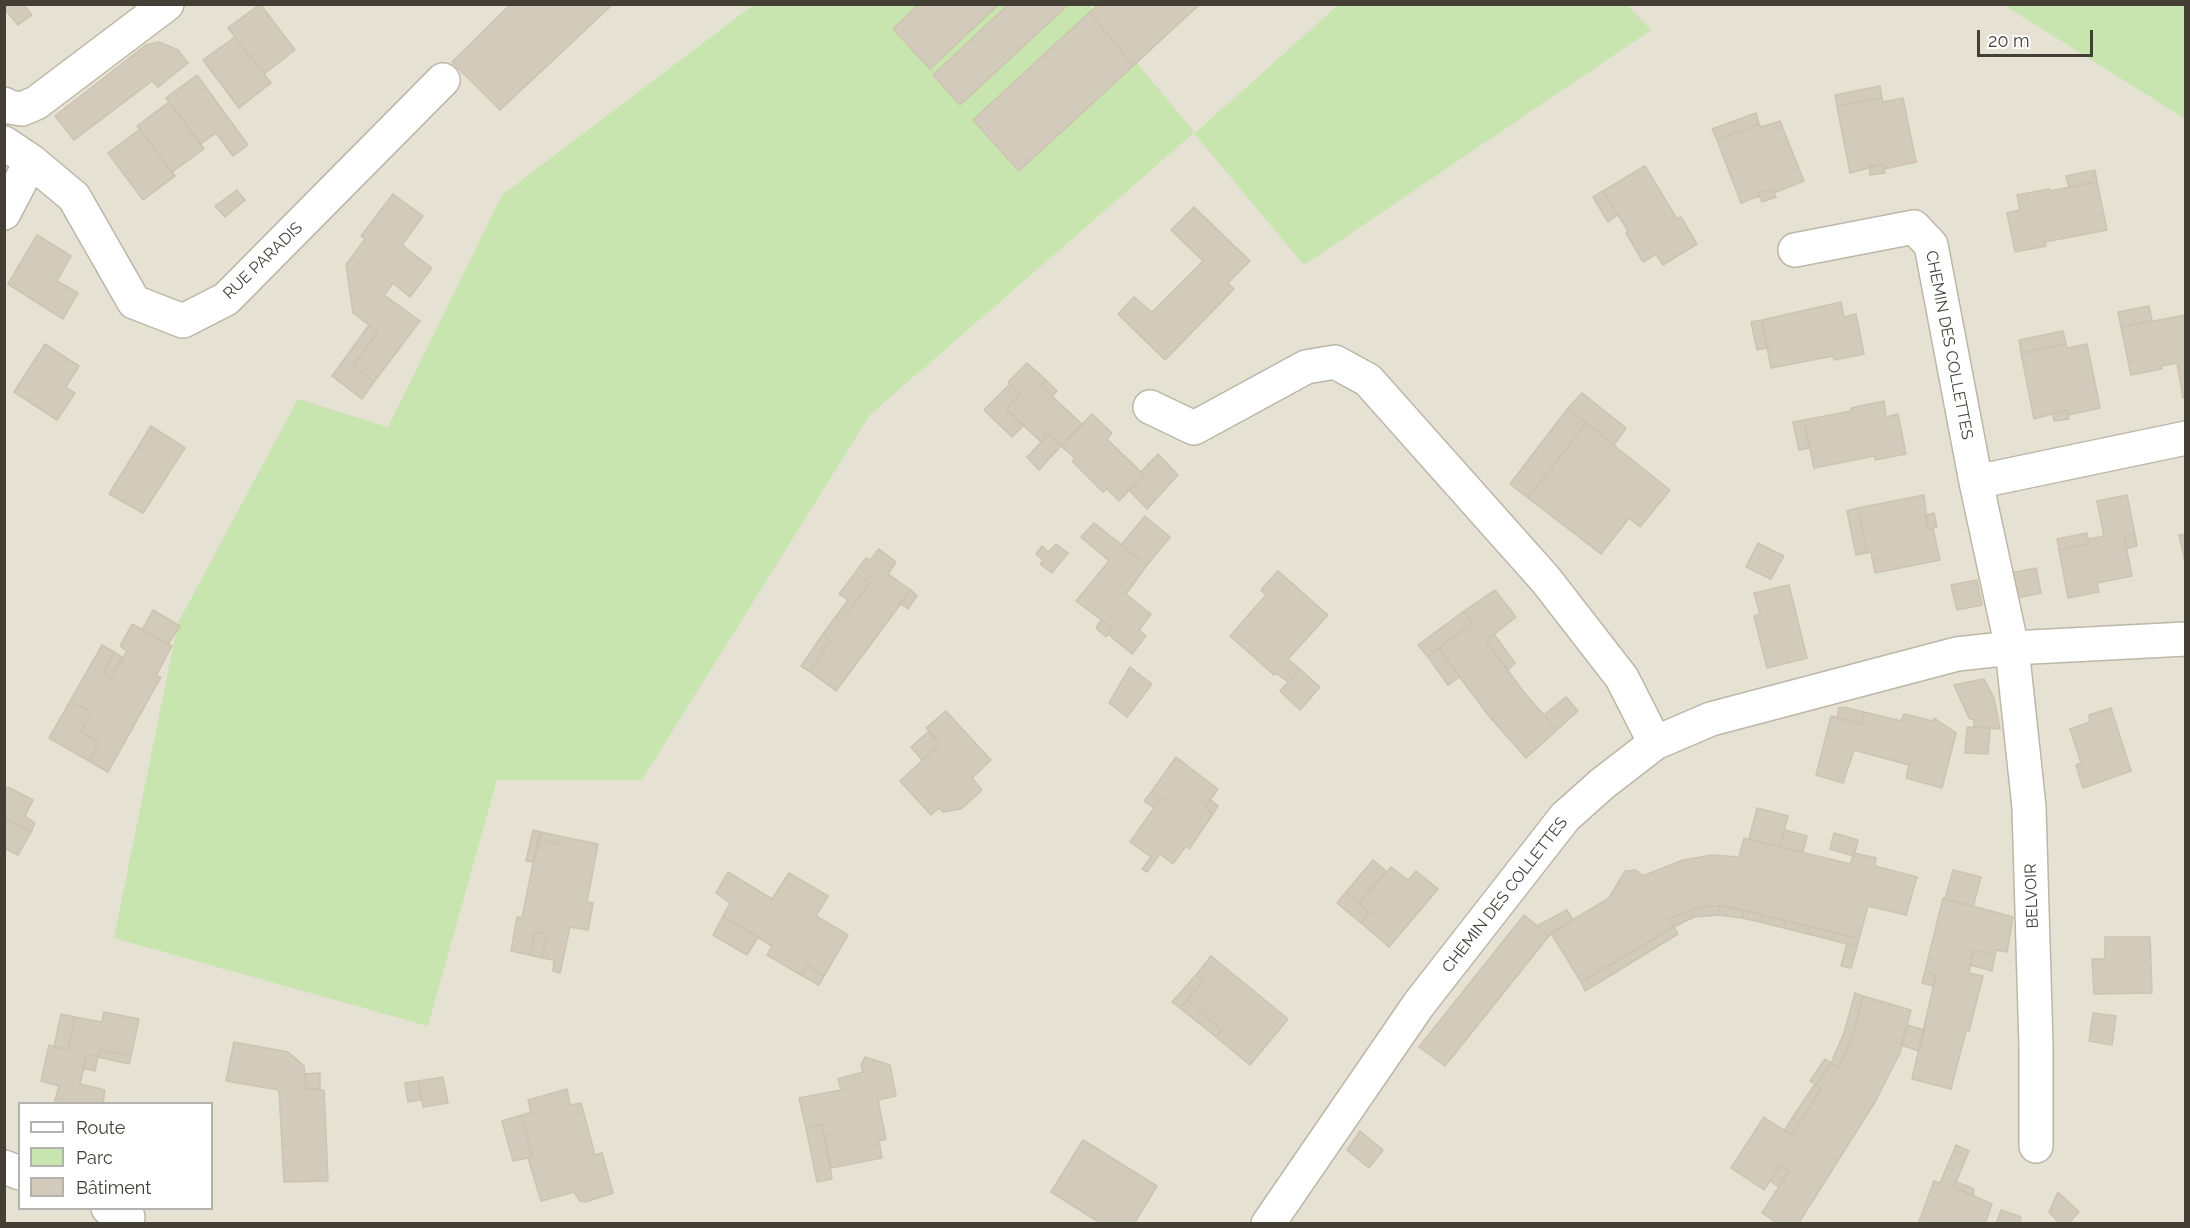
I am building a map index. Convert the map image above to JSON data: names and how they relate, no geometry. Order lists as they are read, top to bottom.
{
  "streets": {
    "street": ["RUE PARADIS", "CHEMIN DES COLLETTES", "BELVOIR"]
  },
  "crossings": [
    ["CHEMIN DES COLLETTES", "BELVOIR"]
  ],
  "legend": ["Route", "Parc", "Bâtiment"],
  "scale_bar": "20 m"
}
